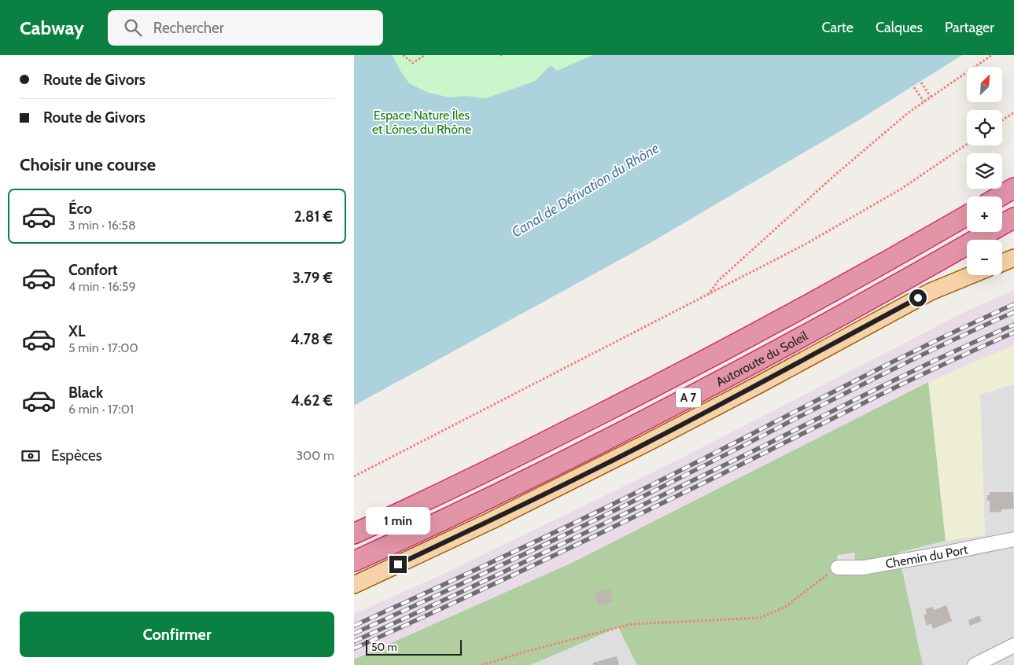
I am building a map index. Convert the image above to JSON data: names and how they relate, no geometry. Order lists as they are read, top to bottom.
{
  "streets": {
    "highway": ["Autoroute du Soleil", "A 7"],
    "street": ["Chemin du Port"]
  },
  "water": ["Canal de Dérivation du Rhône"],
  "parks": ["Espace Nature Îles et Lônes du Rhône"],
  "scale_bar": "50 m",
  "north": "top right",
  "page": {
    "header": "Cabway",
    "search": "Rechercher",
    "nav": ["Carte", "Calques", "Partager"],
    "banner": ["Route de Givors", "Route de Givors"],
    "map_buttons": ["+", "−"],
    "heading": "Choisir une course",
    "list": [
      {
        "name": "Éco",
        "note": "3 min · 16:58",
        "value": "2.81 €"
      },
      {
        "name": "Confort",
        "note": "4 min · 16:59",
        "value": "3.79 €"
      },
      {
        "name": "XL",
        "note": "5 min · 17:00",
        "value": "4.78 €"
      },
      {
        "name": "Black",
        "note": "6 min · 17:01",
        "value": "4.62 €"
      }
    ],
    "pay": ["Espèces", "300 m"],
    "bubble": "1 min",
    "buttons": "Confirmer",
    "scale": "50 m"
  }
}
